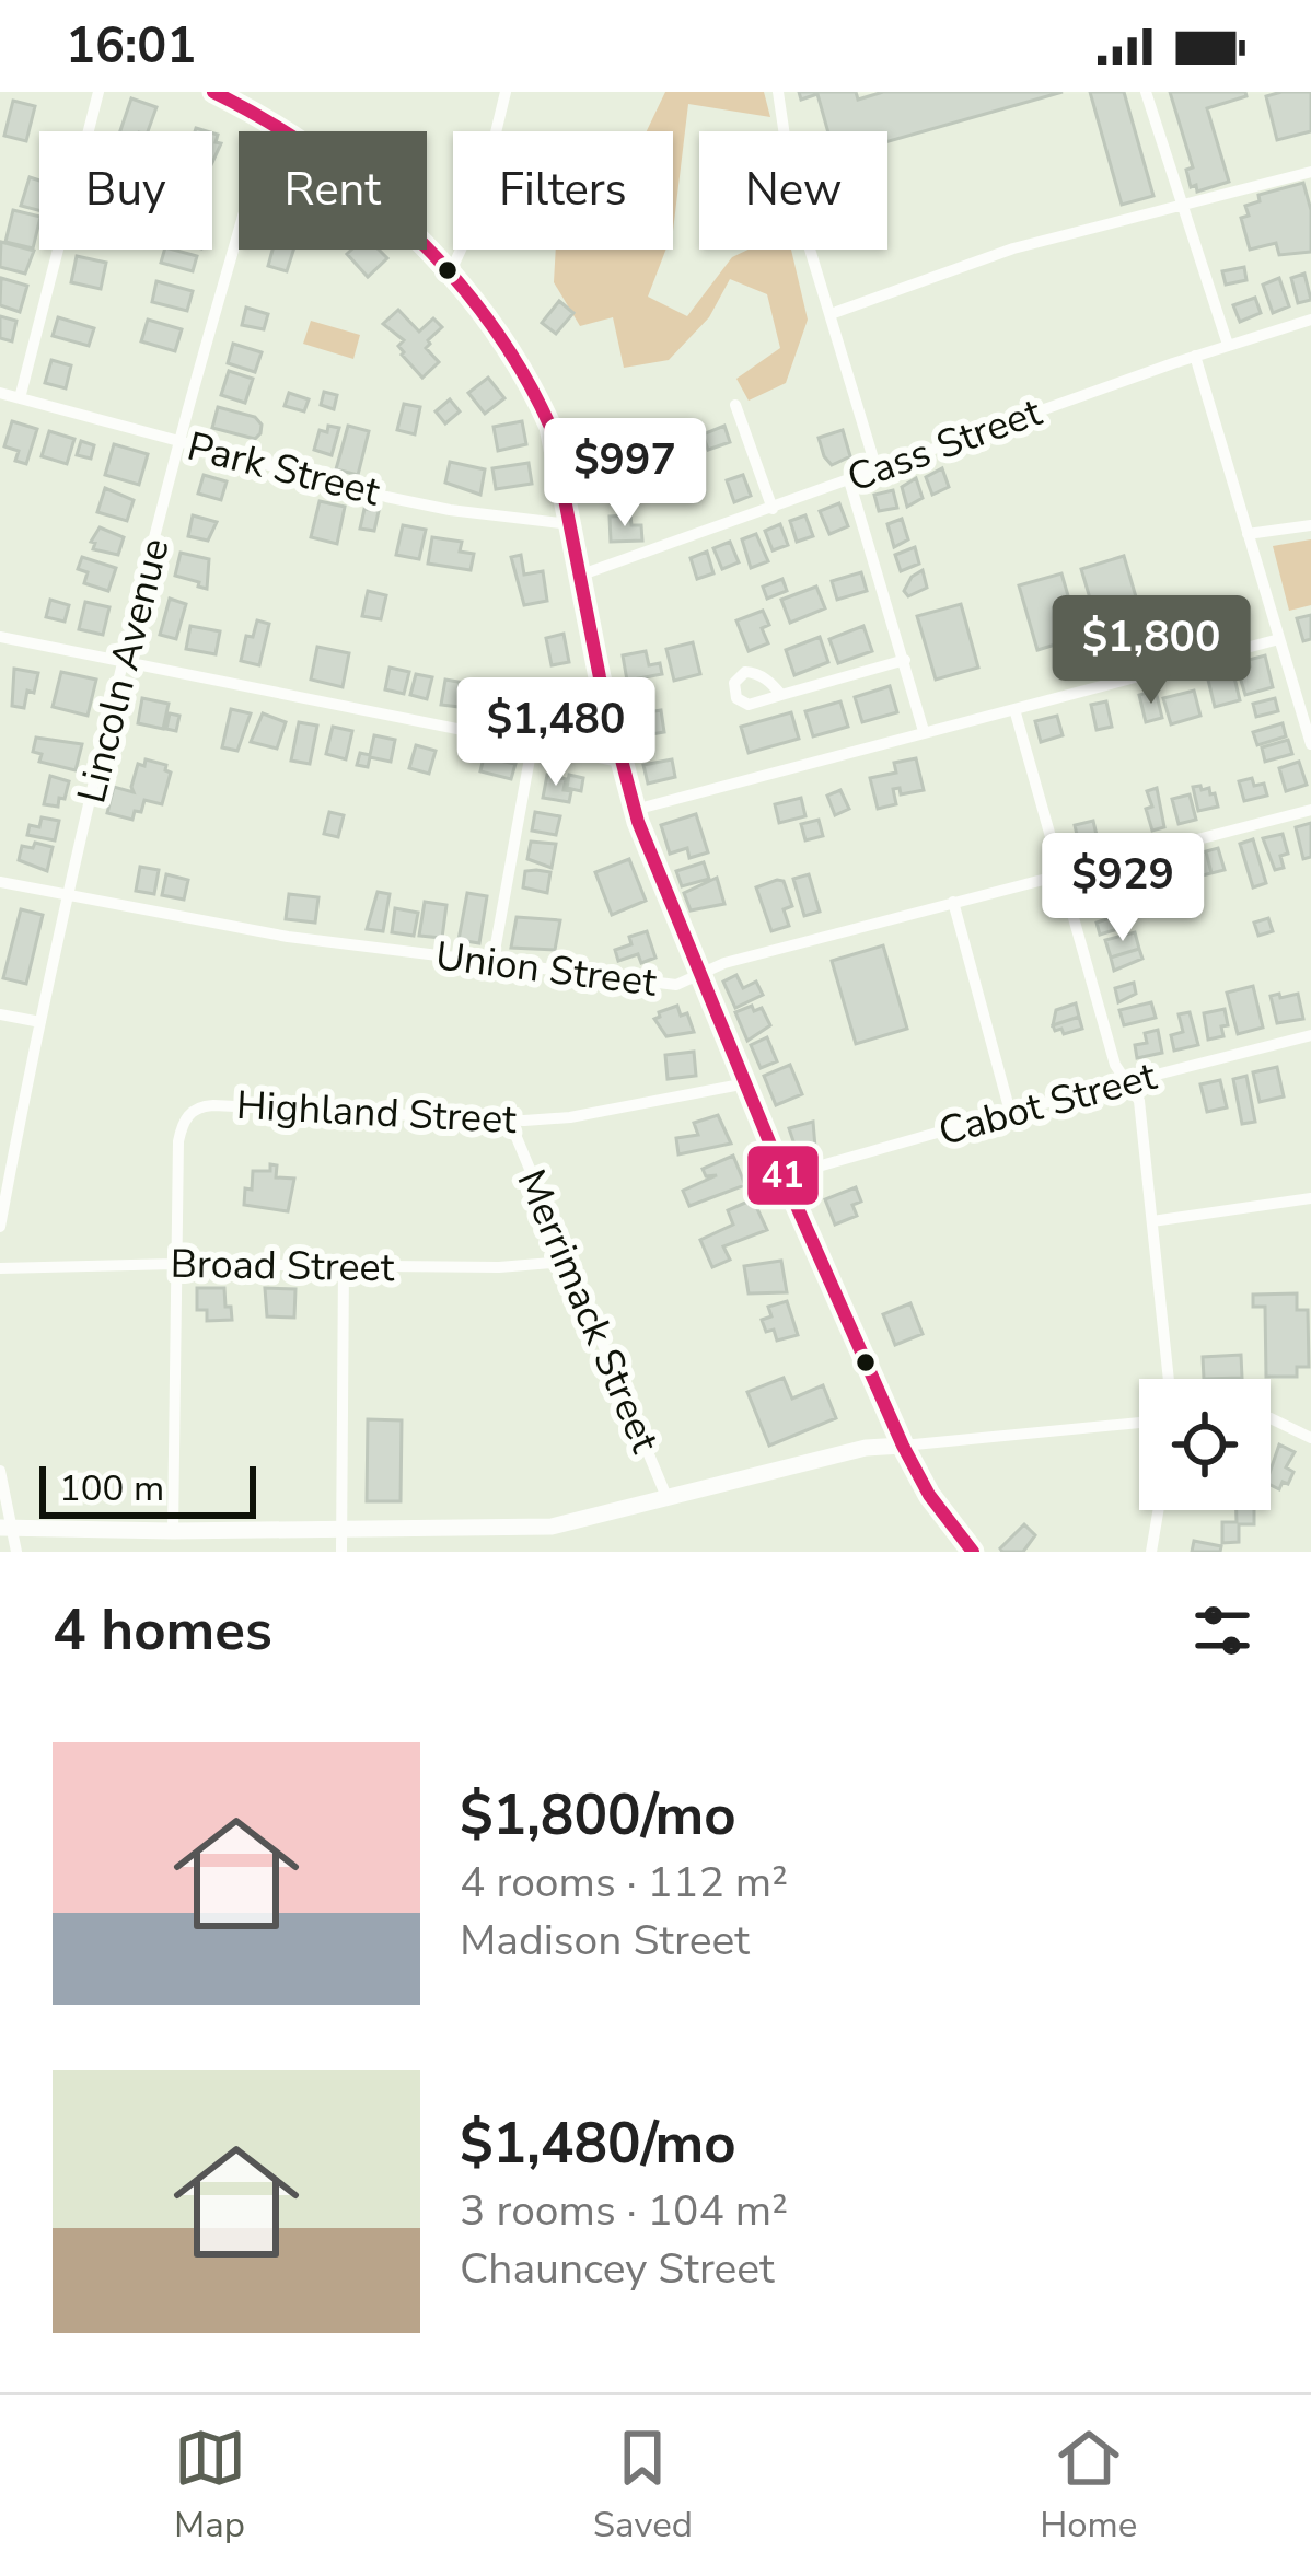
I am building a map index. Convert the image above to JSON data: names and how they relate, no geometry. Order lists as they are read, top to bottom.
{
  "streets": {
    "street": [
      "Cass Street",
      "Park Street",
      "Lincoln Avenue",
      "Union Street",
      "Cabot Street",
      "Highland Street",
      "Broad Street",
      "Merrimack Street"
    ]
  },
  "crossings": [
    ["Park Street", "Lincoln Avenue"],
    ["Lincoln Avenue", "Union Street"],
    ["Highland Street", "Broad Street"],
    ["Highland Street", "Merrimack Street"],
    ["Broad Street", "Merrimack Street"]
  ],
  "lines": ["transit line 41"],
  "scale_bar": "100 m",
  "page": {
    "status": "16:01",
    "chip": [
      "Buy",
      "Rent",
      "Filters",
      "New"
    ],
    "price": [
      "$997",
      "$1,800",
      "$1,480",
      "$929"
    ],
    "scale": "100 m",
    "heading": "4 homes",
    "list": [
      {
        "name": "$1,800/mo",
        "note": "4 rooms · 112 m² · Madison Street"
      },
      {
        "name": "$1,480/mo",
        "note": "3 rooms · 104 m² · Chauncey Street"
      }
    ],
    "tabs": ["Map", "Saved", "Home"]
  }
}
